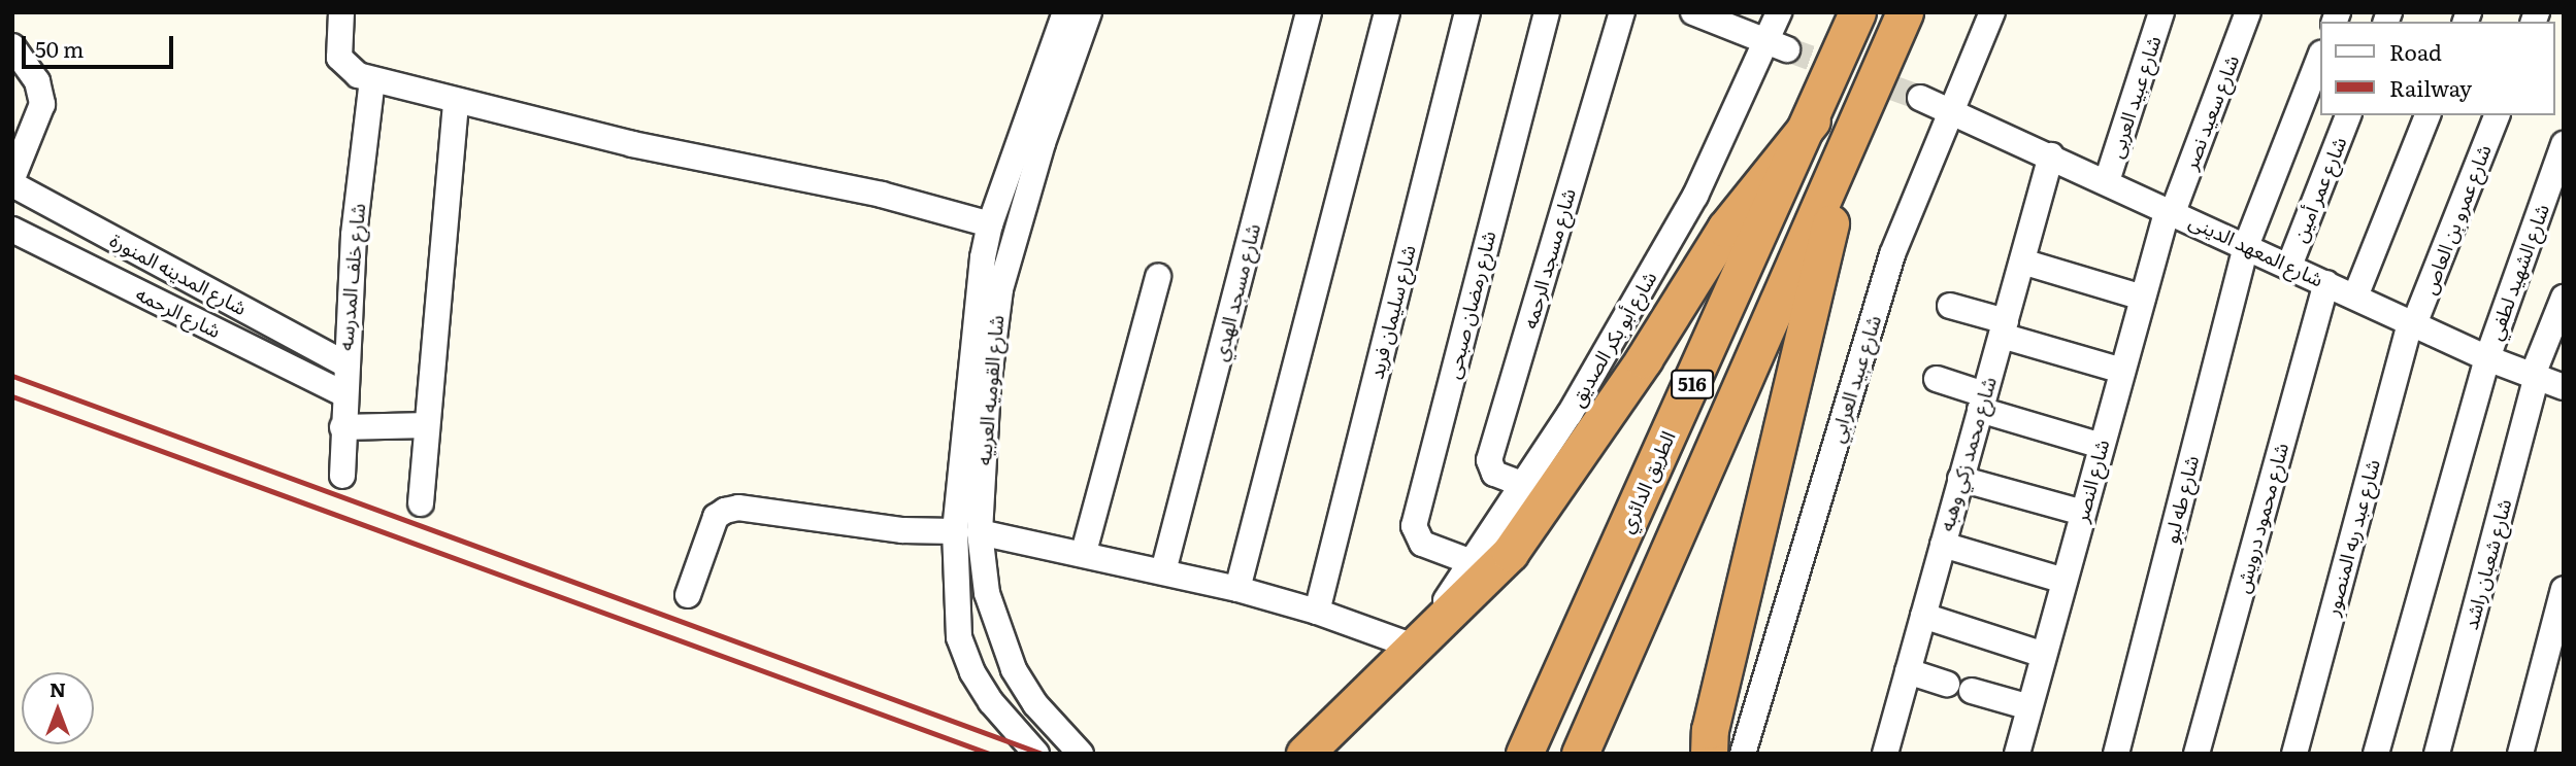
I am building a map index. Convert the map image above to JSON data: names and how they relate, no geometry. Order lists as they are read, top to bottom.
{
  "streets": {
    "highway": ["516", "الطريق الدائري"],
    "street": [
      "شارع عبيد العربى",
      "شارع سعيد نصر",
      "شارع عمر أمين",
      "شارع عمرو بن العاص",
      "شارع المعهد الدينى",
      "شارع مسجد الرحمه",
      "شارع الشهيد لطفي",
      "شارع المدينه المنورة",
      "شارع خلف المدرسه",
      "شارع مسجد الهدي",
      "شارع رمضان صبحى",
      "شارع الرحمه",
      "شارع سليمان فريد",
      "شارع أبو بكر الصديق",
      "شارع عبيد العرابي",
      "شارع القوميه العربيه",
      "شارع محمد زكي وهبه",
      "شارع النصر",
      "شارع طه لبو",
      "شارع محمود درويش",
      "شارع عبد ربه المنصور",
      "شارع شعبان راشد"
    ]
  },
  "crossings": [
    ["شارع عبيد العربى", "شارع المعهد الدينى"],
    ["شارع سعيد نصر", "شارع المعهد الدينى"],
    ["شارع سعيد نصر", "شارع النصر"],
    ["شارع عمر أمين", "شارع المعهد الدينى"],
    ["شارع عمرو بن العاص", "شارع المعهد الدينى"],
    ["شارع عمرو بن العاص", "شارع عبد ربه المنصور"],
    ["شارع المعهد الدينى", "شارع الشهيد لطفي"],
    ["شارع المعهد الدينى", "شارع عبيد العرابي"],
    ["شارع المعهد الدينى", "شارع محمد زكي وهبه"],
    ["شارع المعهد الدينى", "شارع النصر"],
    ["شارع المعهد الدينى", "شارع طه لبو"],
    ["شارع المعهد الدينى", "شارع محمود درويش"],
    ["شارع المعهد الدينى", "شارع عبد ربه المنصور"],
    ["شارع المعهد الدينى", "شارع شعبان راشد"],
    ["شارع مسجد الرحمه", "شارع أبو بكر الصديق"],
    ["شارع المدينه المنورة", "شارع خلف المدرسه"],
    ["شارع خلف المدرسه", "شارع الرحمه"],
    ["شارع رمضان صبحى", "شارع أبو بكر الصديق"]
  ],
  "legend": ["Road", "Railway"],
  "scale_bar": "50 m",
  "north": "top"
}
